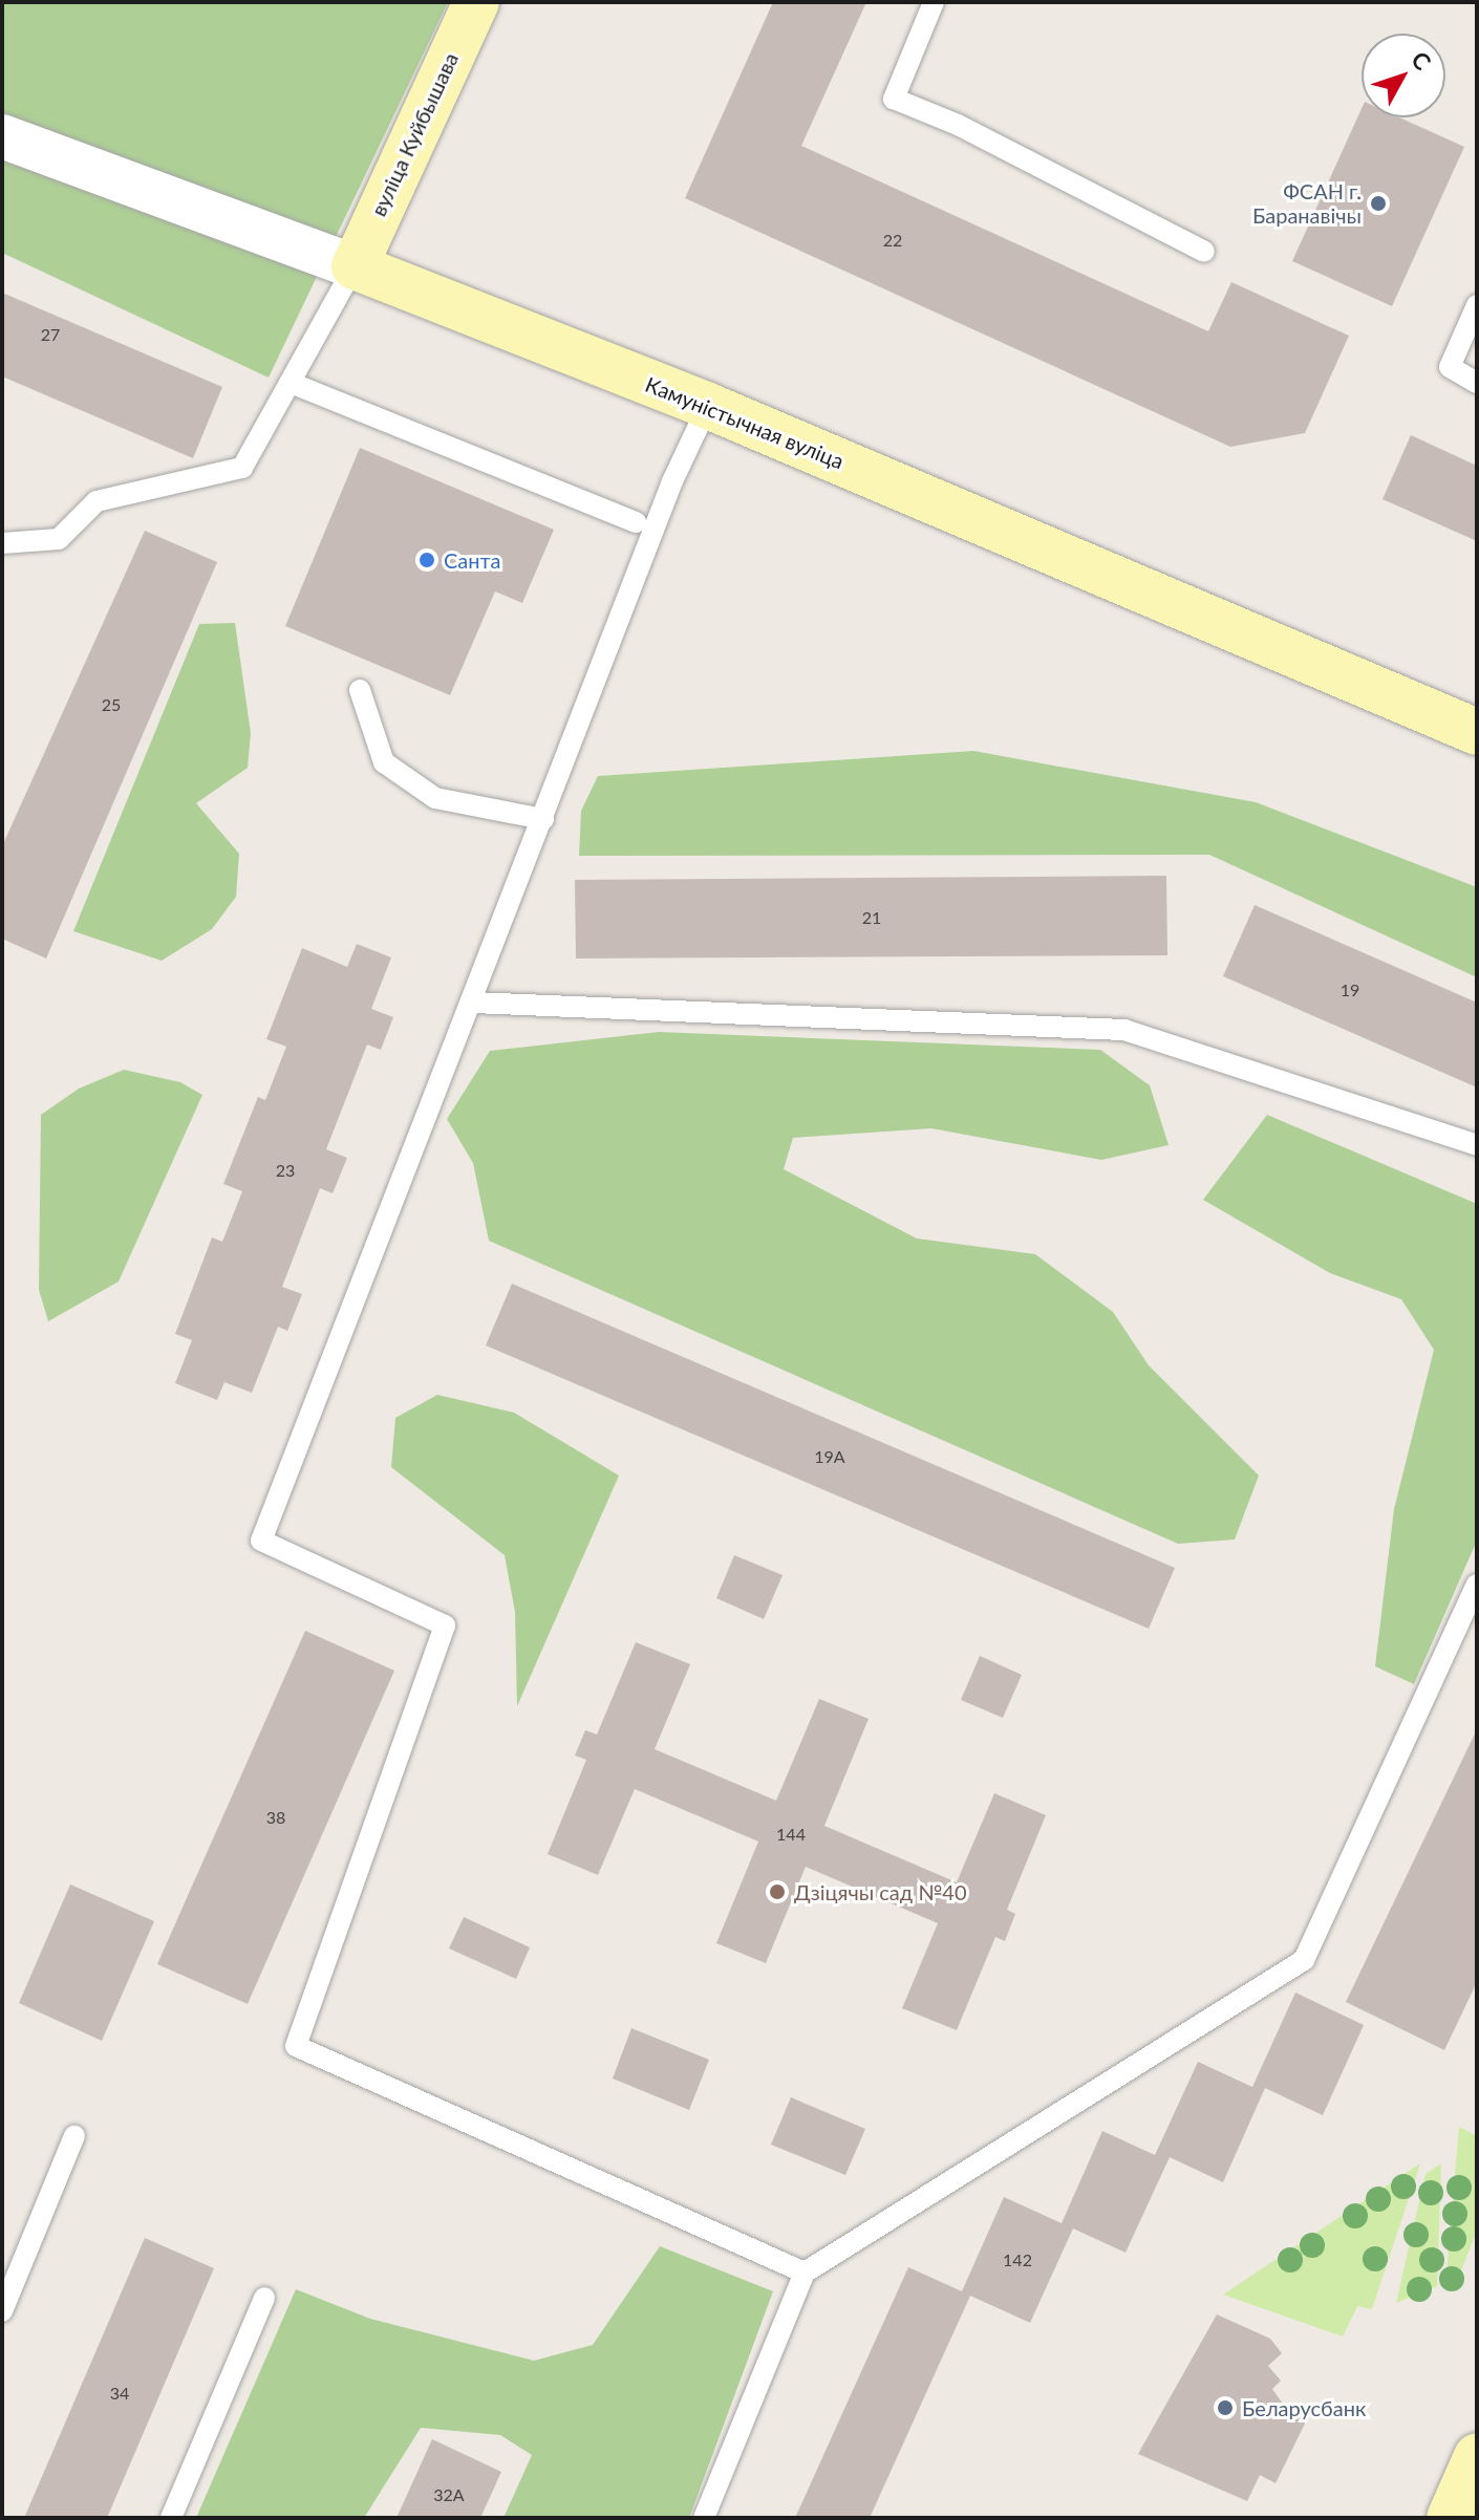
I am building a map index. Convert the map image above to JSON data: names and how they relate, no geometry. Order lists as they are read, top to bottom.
{
  "streets": {
    "street": ["вуліца Куйбышава", "Камуністычная вуліца"]
  },
  "crossings": [
    ["вуліца Куйбышава", "Камуністычная вуліца"]
  ],
  "places": [
    "ФСАН г. Баранавічы",
    "Санта",
    "Дзіцячы сад №40",
    "Беларусбанк"
  ],
  "house_numbers": [
    "22",
    "27",
    "25",
    "21",
    "19",
    "23",
    "19А",
    "38",
    "144",
    "142",
    "34",
    "32А"
  ],
  "north": "top right"
}
